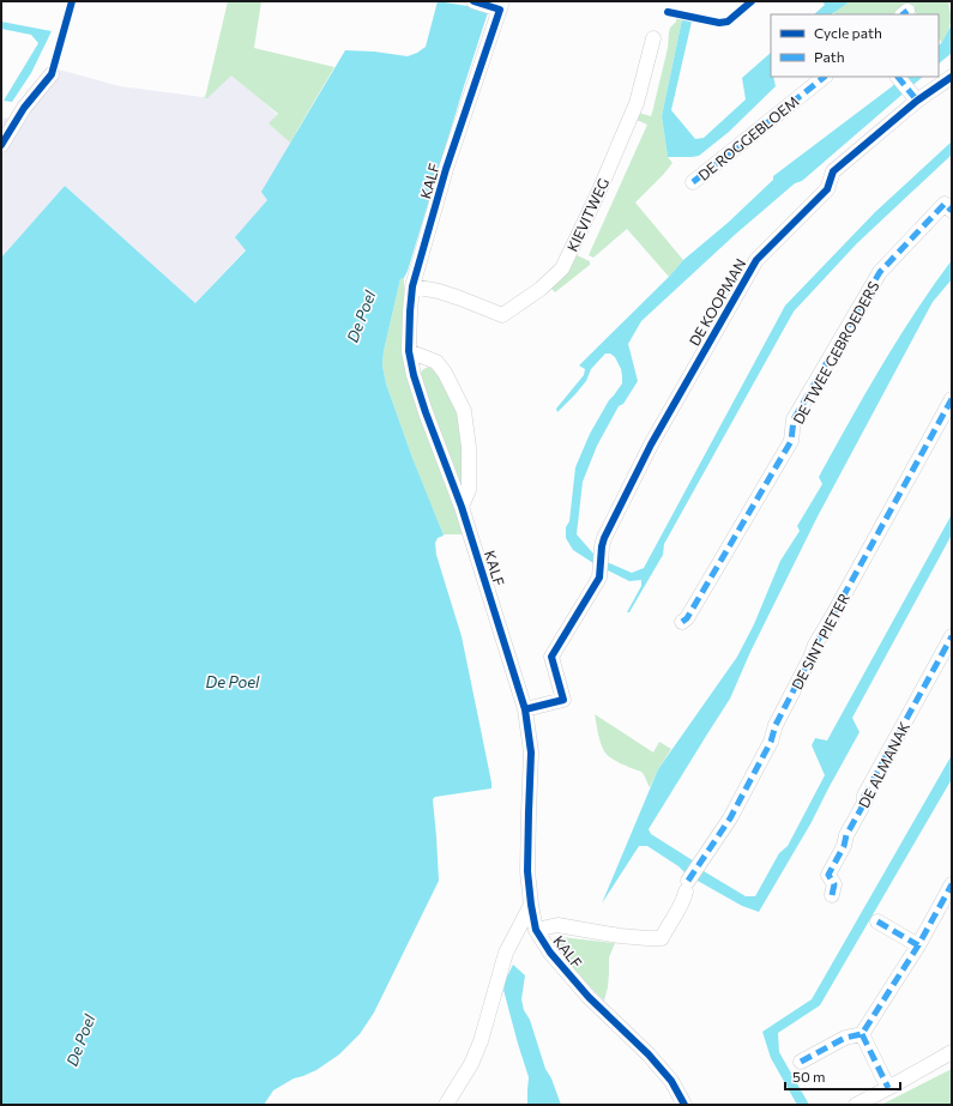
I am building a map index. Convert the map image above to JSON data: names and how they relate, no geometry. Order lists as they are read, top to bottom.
{
  "streets": {
    "street": [
      "DE ROGGEBLOEM",
      "KALF",
      "KIEVITWEG",
      "DE KOOPMAN",
      "DE TWEE GEBROEDERS",
      "DE SINT PIETER",
      "DE ALMANAK"
    ]
  },
  "crossings": [
    ["KALF", "KIEVITWEG"],
    ["KALF", "DE KOOPMAN"],
    ["KALF", "DE SINT PIETER"]
  ],
  "water": ["De Poel"],
  "legend": ["Cycle path", "Path"],
  "scale_bar": "50 m"
}
